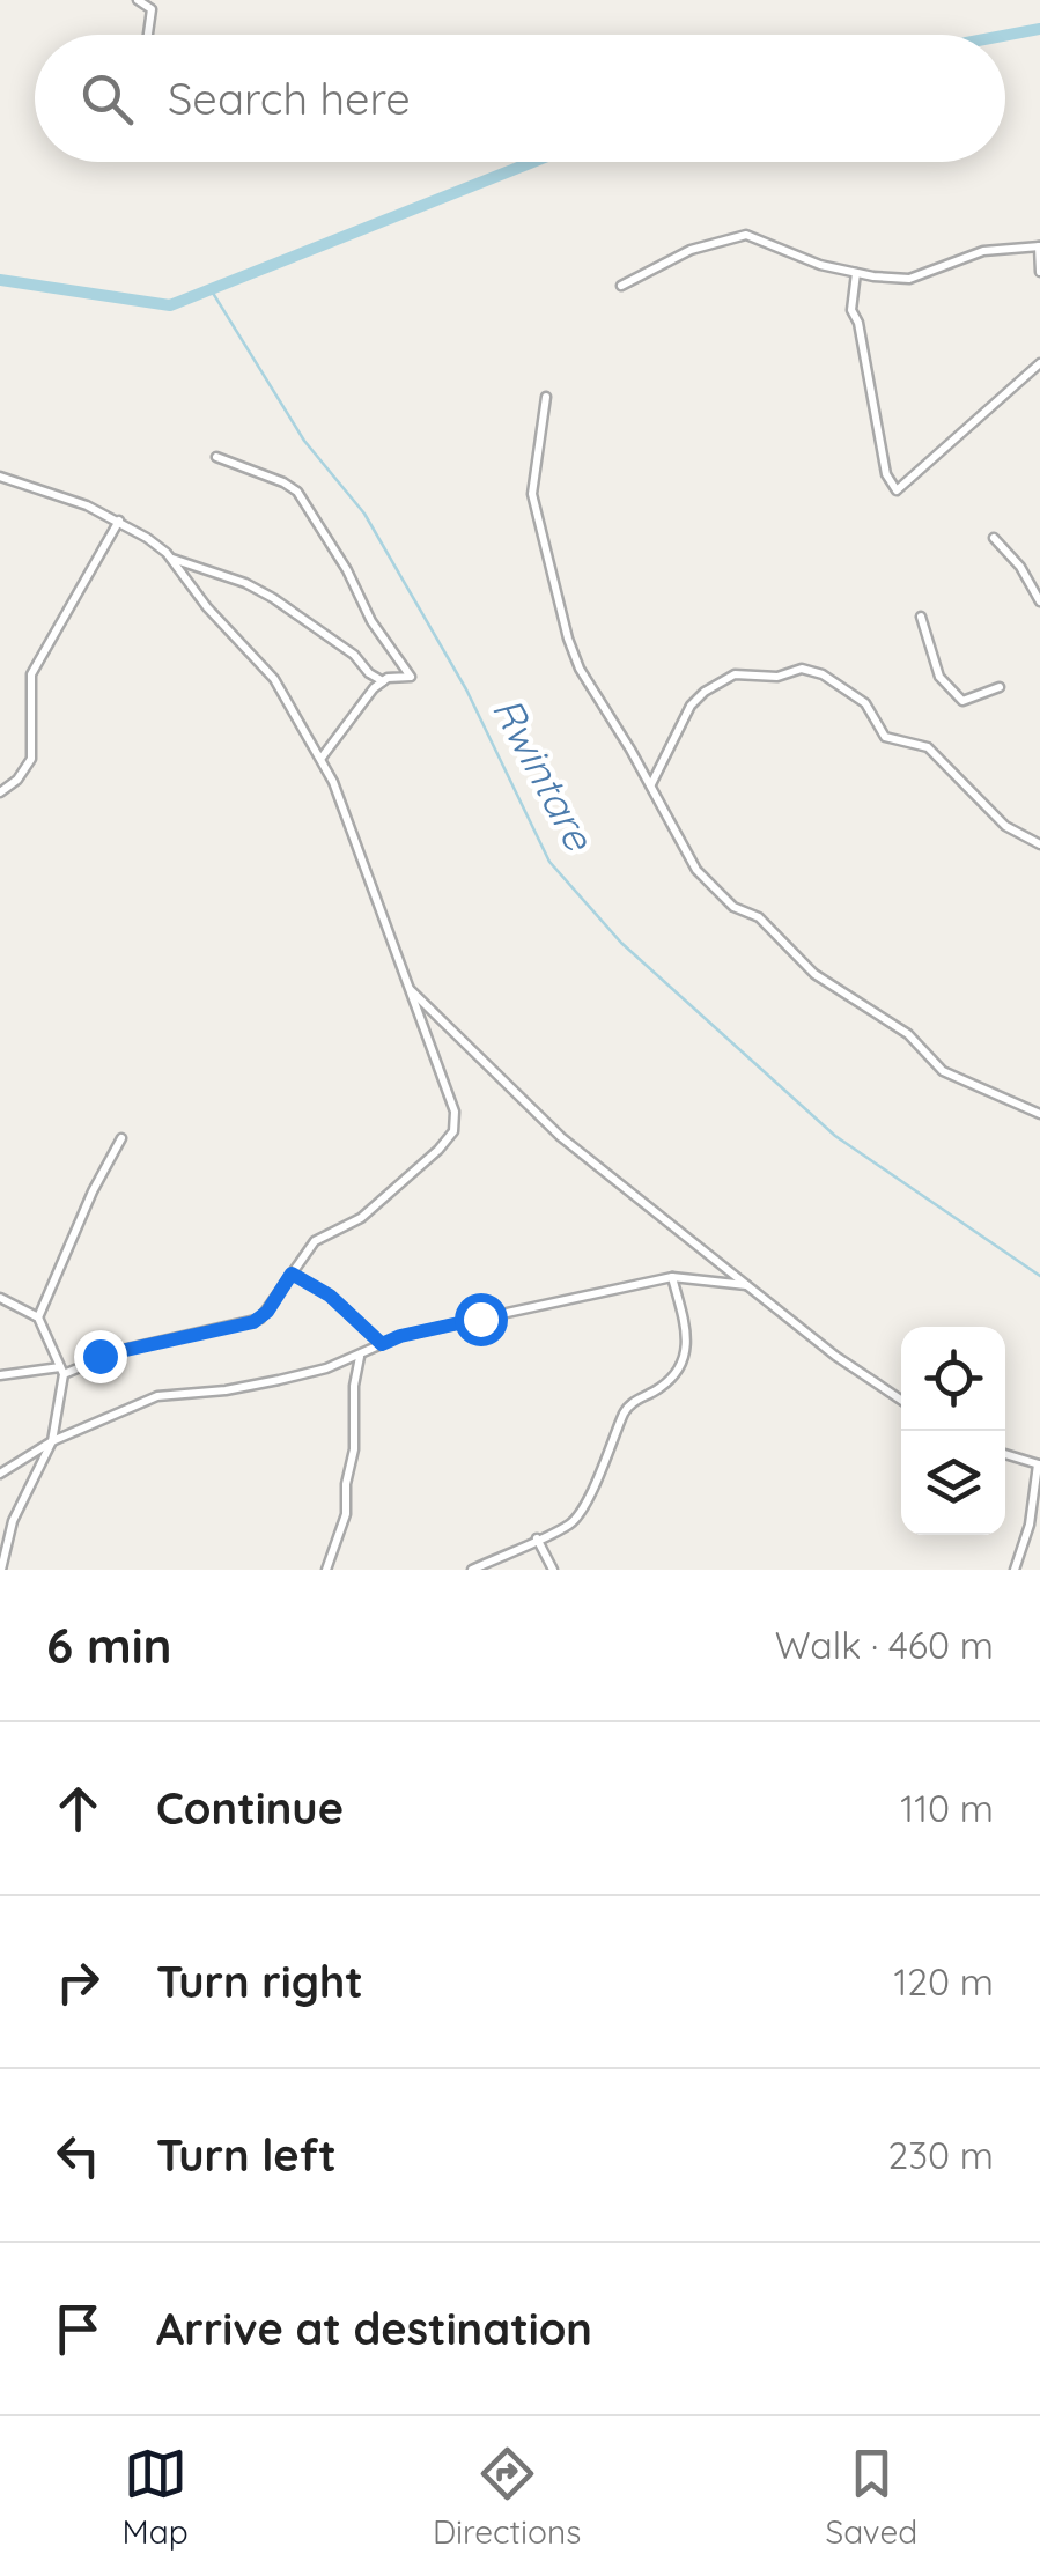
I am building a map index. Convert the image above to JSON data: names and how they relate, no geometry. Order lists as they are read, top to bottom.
{
  "water": ["Rwintare"],
  "page": {
    "search": "Search here",
    "heading": ["6 min", "Walk · 460 m"],
    "list": [
      ["Continue", "110 m"],
      ["Turn right", "120 m"],
      ["Turn left", "230 m"],
      "Arrive at destination"
    ],
    "nav": ["Map", "Directions", "Saved"]
  }
}
